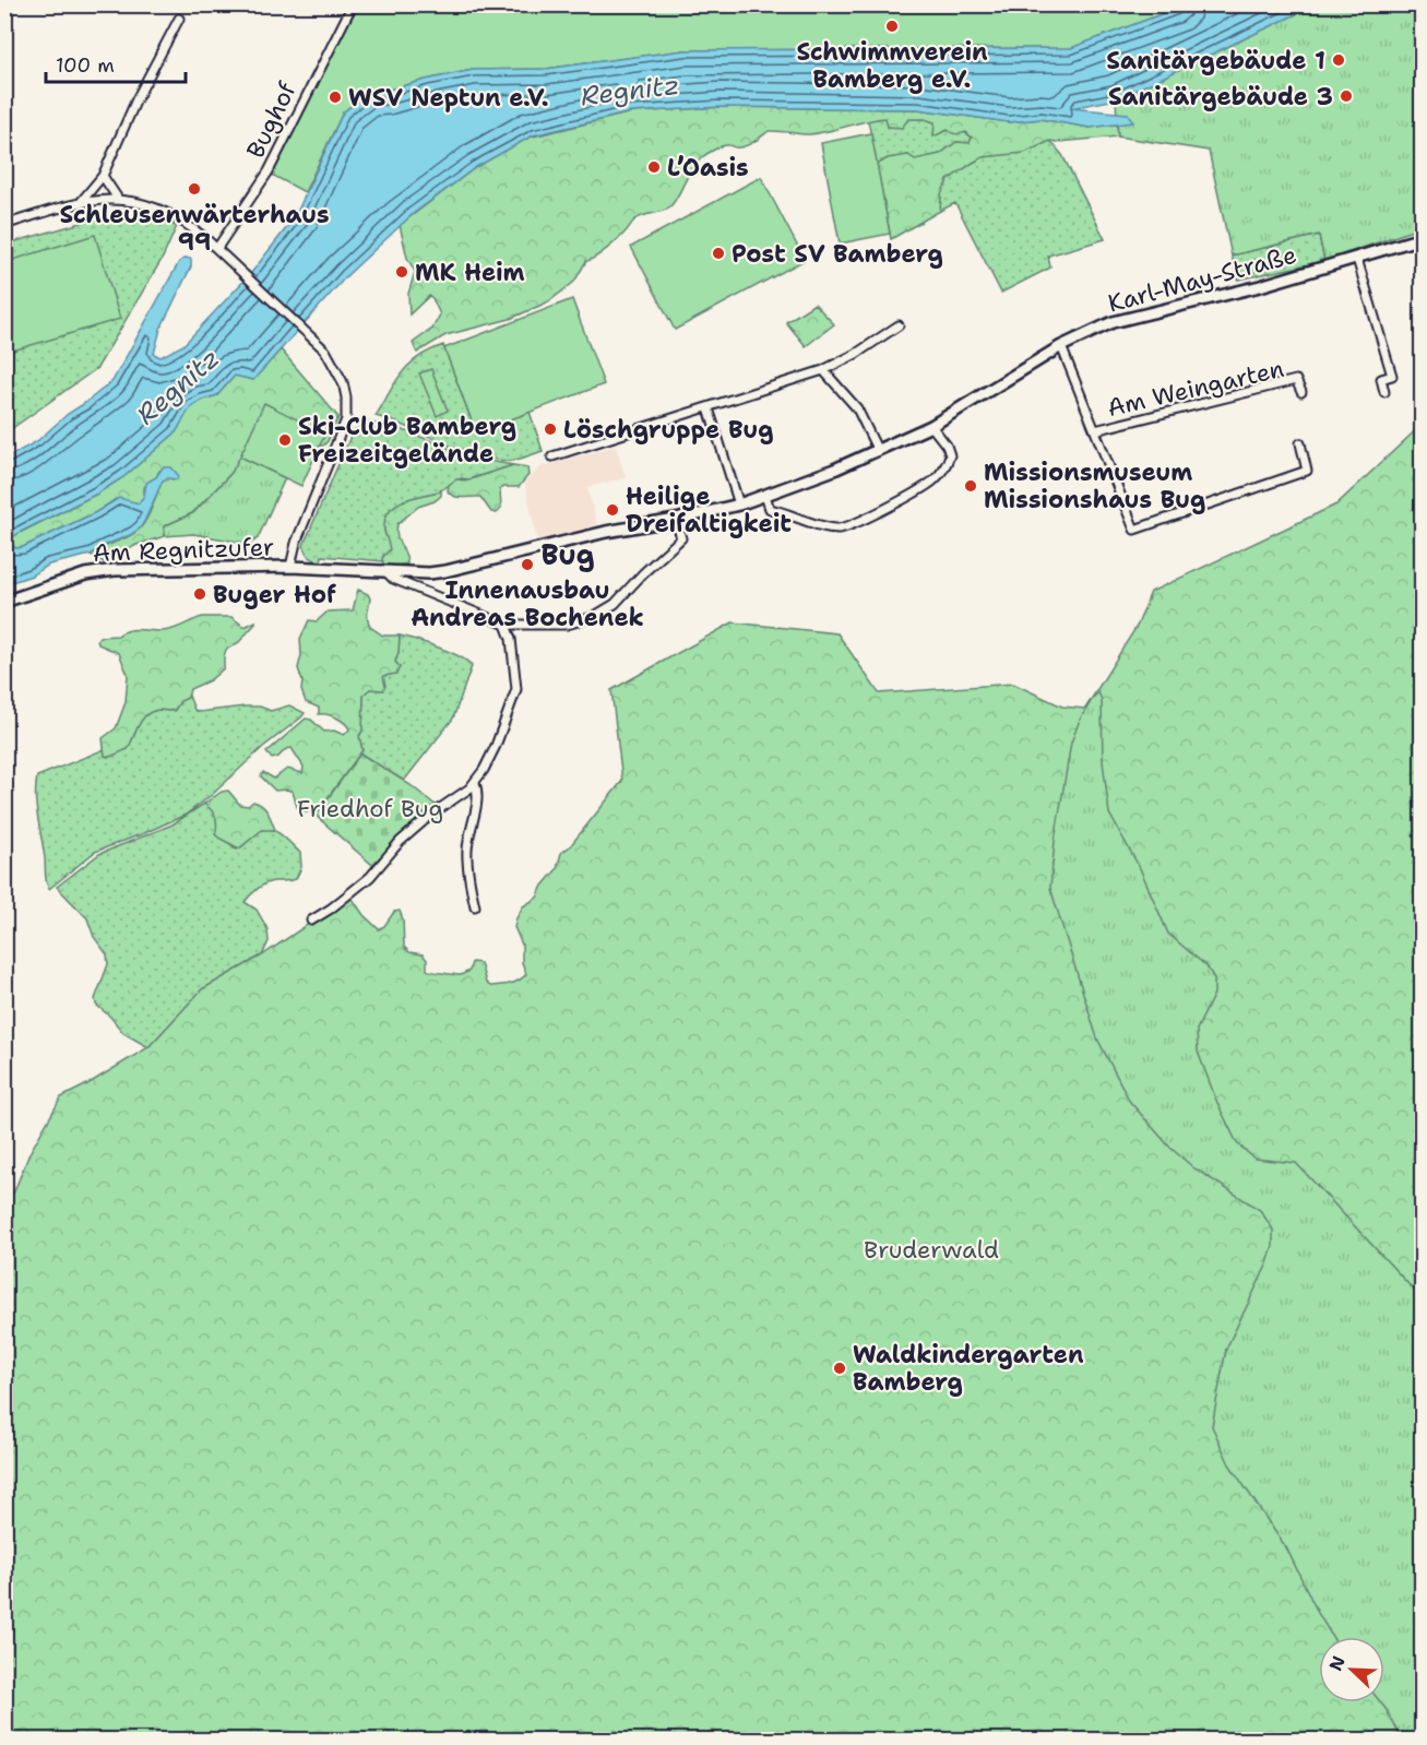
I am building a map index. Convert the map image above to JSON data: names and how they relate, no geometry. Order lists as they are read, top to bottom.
{
  "streets": {
    "street": [
      "Bughof",
      "Karl-May-Straße",
      "Am Weingarten",
      "Am Regnitzufer"
    ]
  },
  "crossings": [
    ["Karl-May-Straße", "Am Regnitzufer"]
  ],
  "districts": ["Bug"],
  "water": ["Regnitz"],
  "parks": ["Friedhof Bug", "Bruderwald"],
  "places": [
    "Schwimmverein Bamberg e.V.",
    "Sanitärgebäude 1",
    "Sanitärgebäude 3",
    "WSV Neptun e.V.",
    "L’Oasis",
    "Schleusenwärterhaus 99",
    "Post SV Bamberg",
    "MK Heim",
    "Löschgruppe Bug",
    "Ski-Club Bamberg Freizeitgelände",
    "Missionsmuseum Missionshaus Bug",
    "Heilige Dreifaltigkeit",
    "Innenausbau Andreas Bochenek",
    "Buger Hof",
    "Waldkindergarten Bamberg"
  ],
  "scale_bar": "100 m",
  "north": "top left"
}
